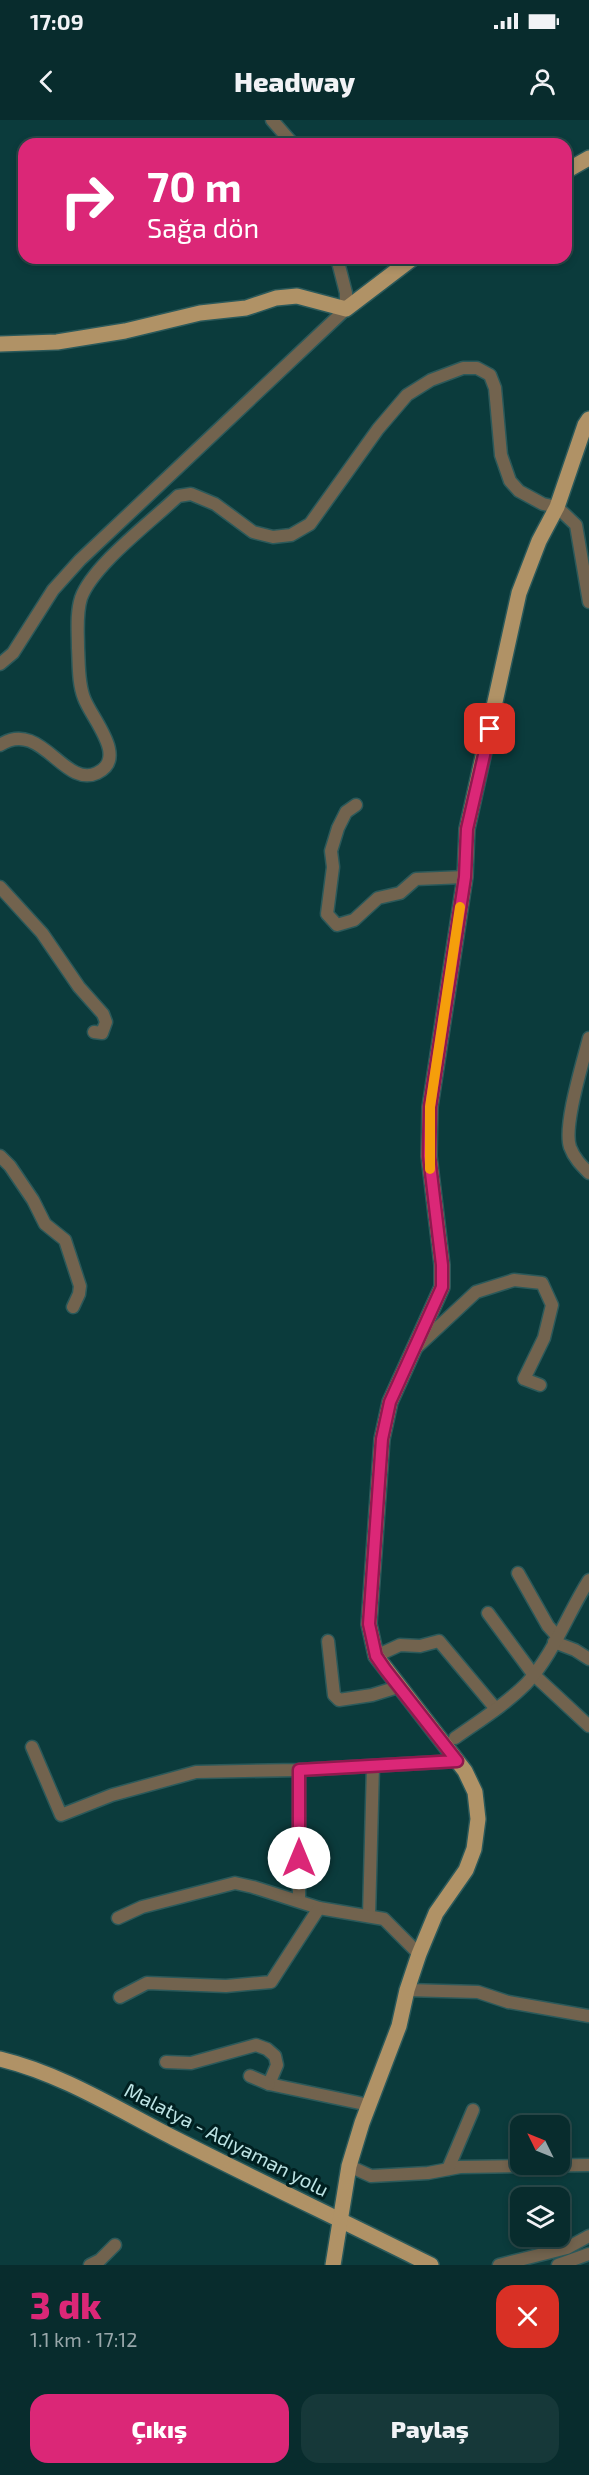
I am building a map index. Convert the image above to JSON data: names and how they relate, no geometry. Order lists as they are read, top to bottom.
{
  "streets": {
    "main road": ["Malatya - Adıyaman yolu"]
  },
  "north": "top left",
  "page": {
    "status": "17:09",
    "header": "Headway",
    "turn": ["70 m", "Sağa dön"],
    "heading": ["3 dk", "1.1 km · 17:12"],
    "buttons": ["Çıkış", "Paylaş"]
  }
}
